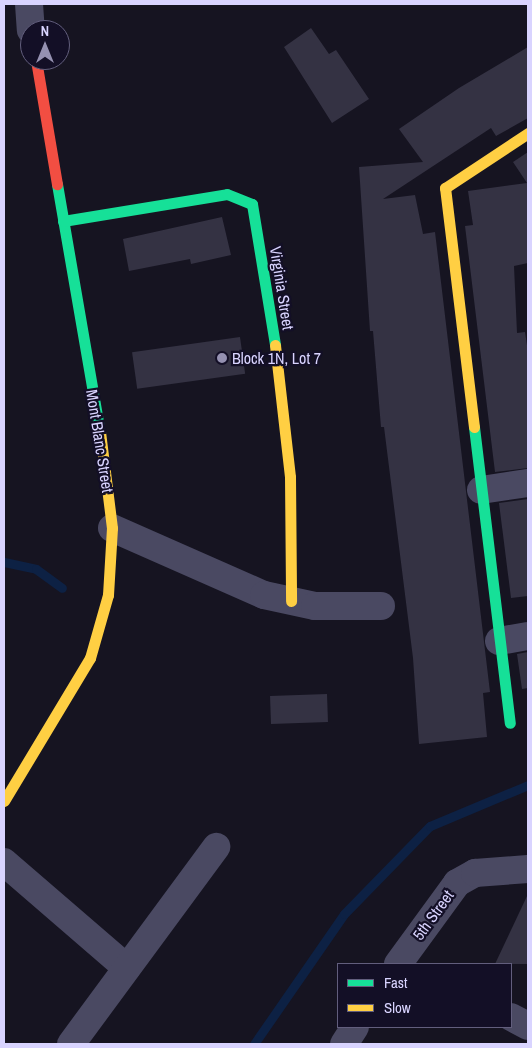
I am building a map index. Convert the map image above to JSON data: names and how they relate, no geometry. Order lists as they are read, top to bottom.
{
  "streets": {
    "street": ["Virginia Street", "Mont Blanc Street", "5th Street"]
  },
  "crossings": [
    ["Virginia Street", "Mont Blanc Street"]
  ],
  "places": ["Block 1N, Lot 7"],
  "legend": ["Fast", "Slow"],
  "north": "top"
}
